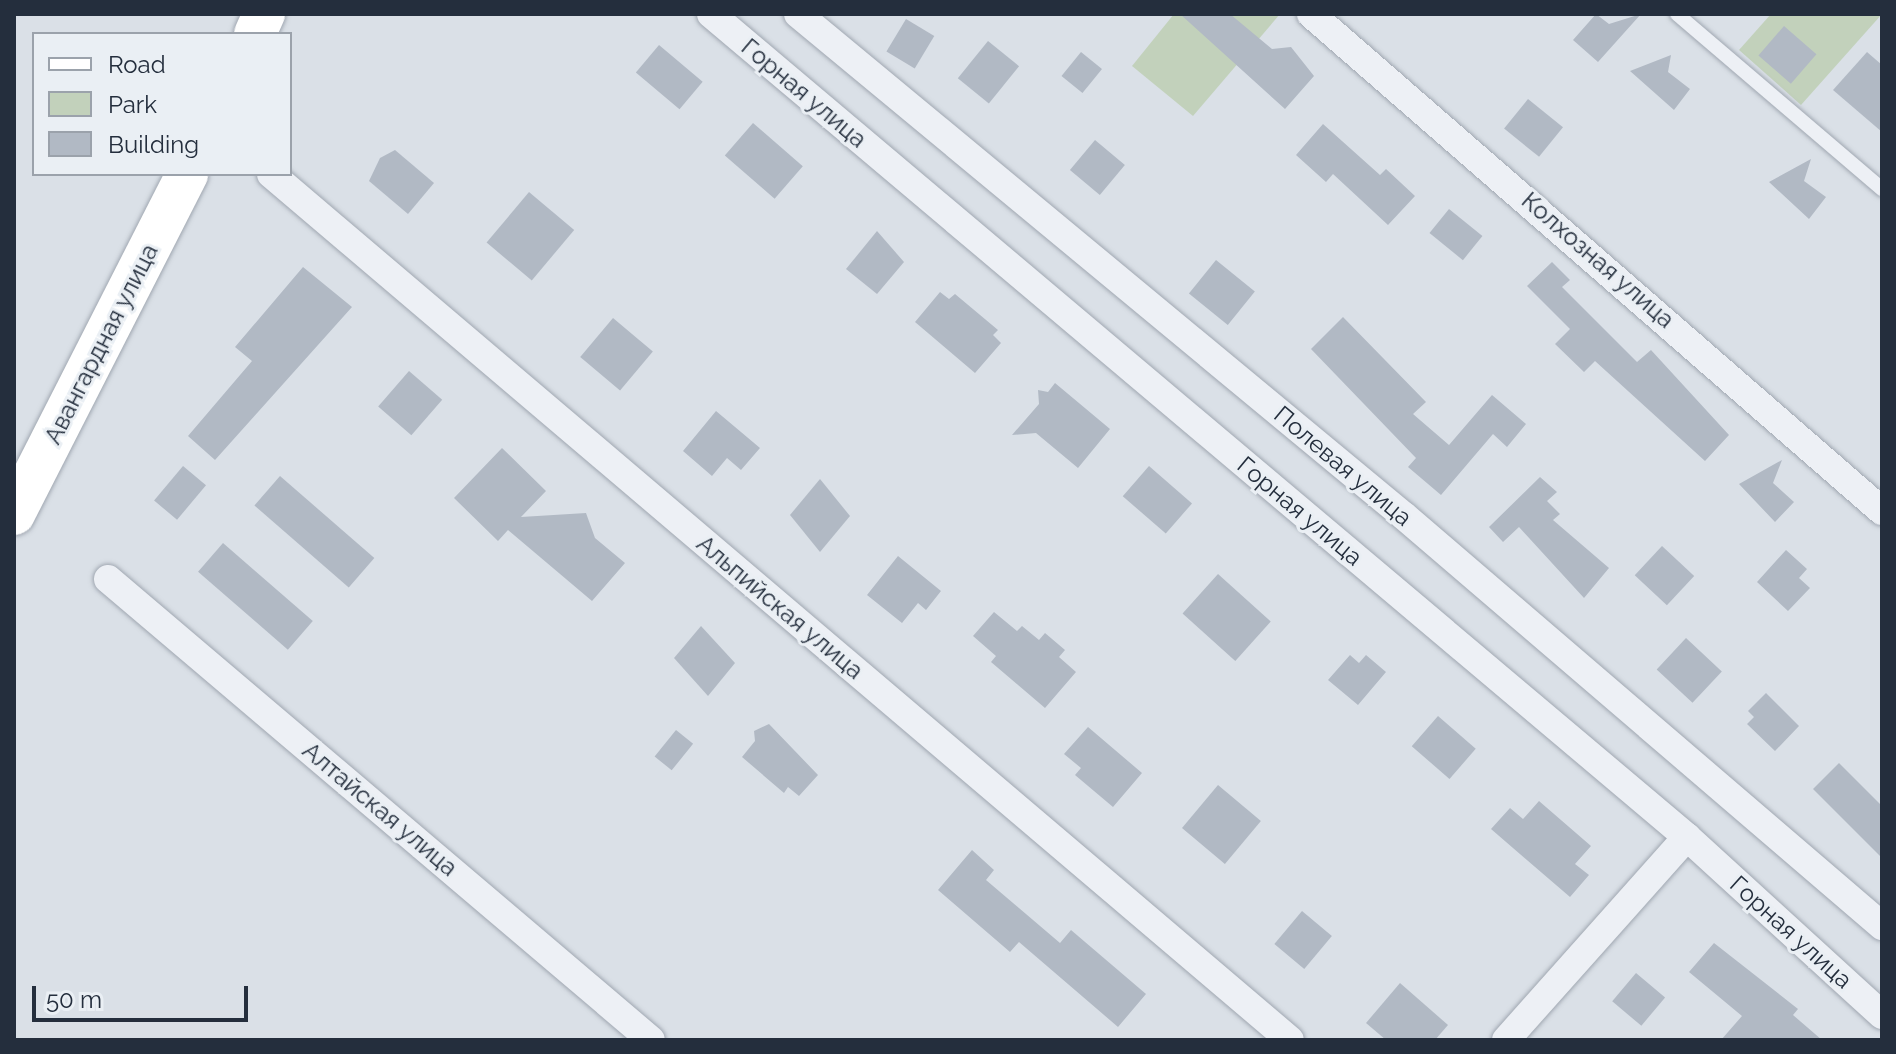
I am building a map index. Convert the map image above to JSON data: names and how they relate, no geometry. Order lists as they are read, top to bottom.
{
  "streets": {
    "main road": ["Авангардная улица"],
    "street": [
      "Горная улица",
      "Колхозная улица",
      "Полевая улица",
      "Альпийская улица",
      "Алтайская улица"
    ]
  },
  "legend": ["Road", "Park", "Building"],
  "scale_bar": "50 m"
}
